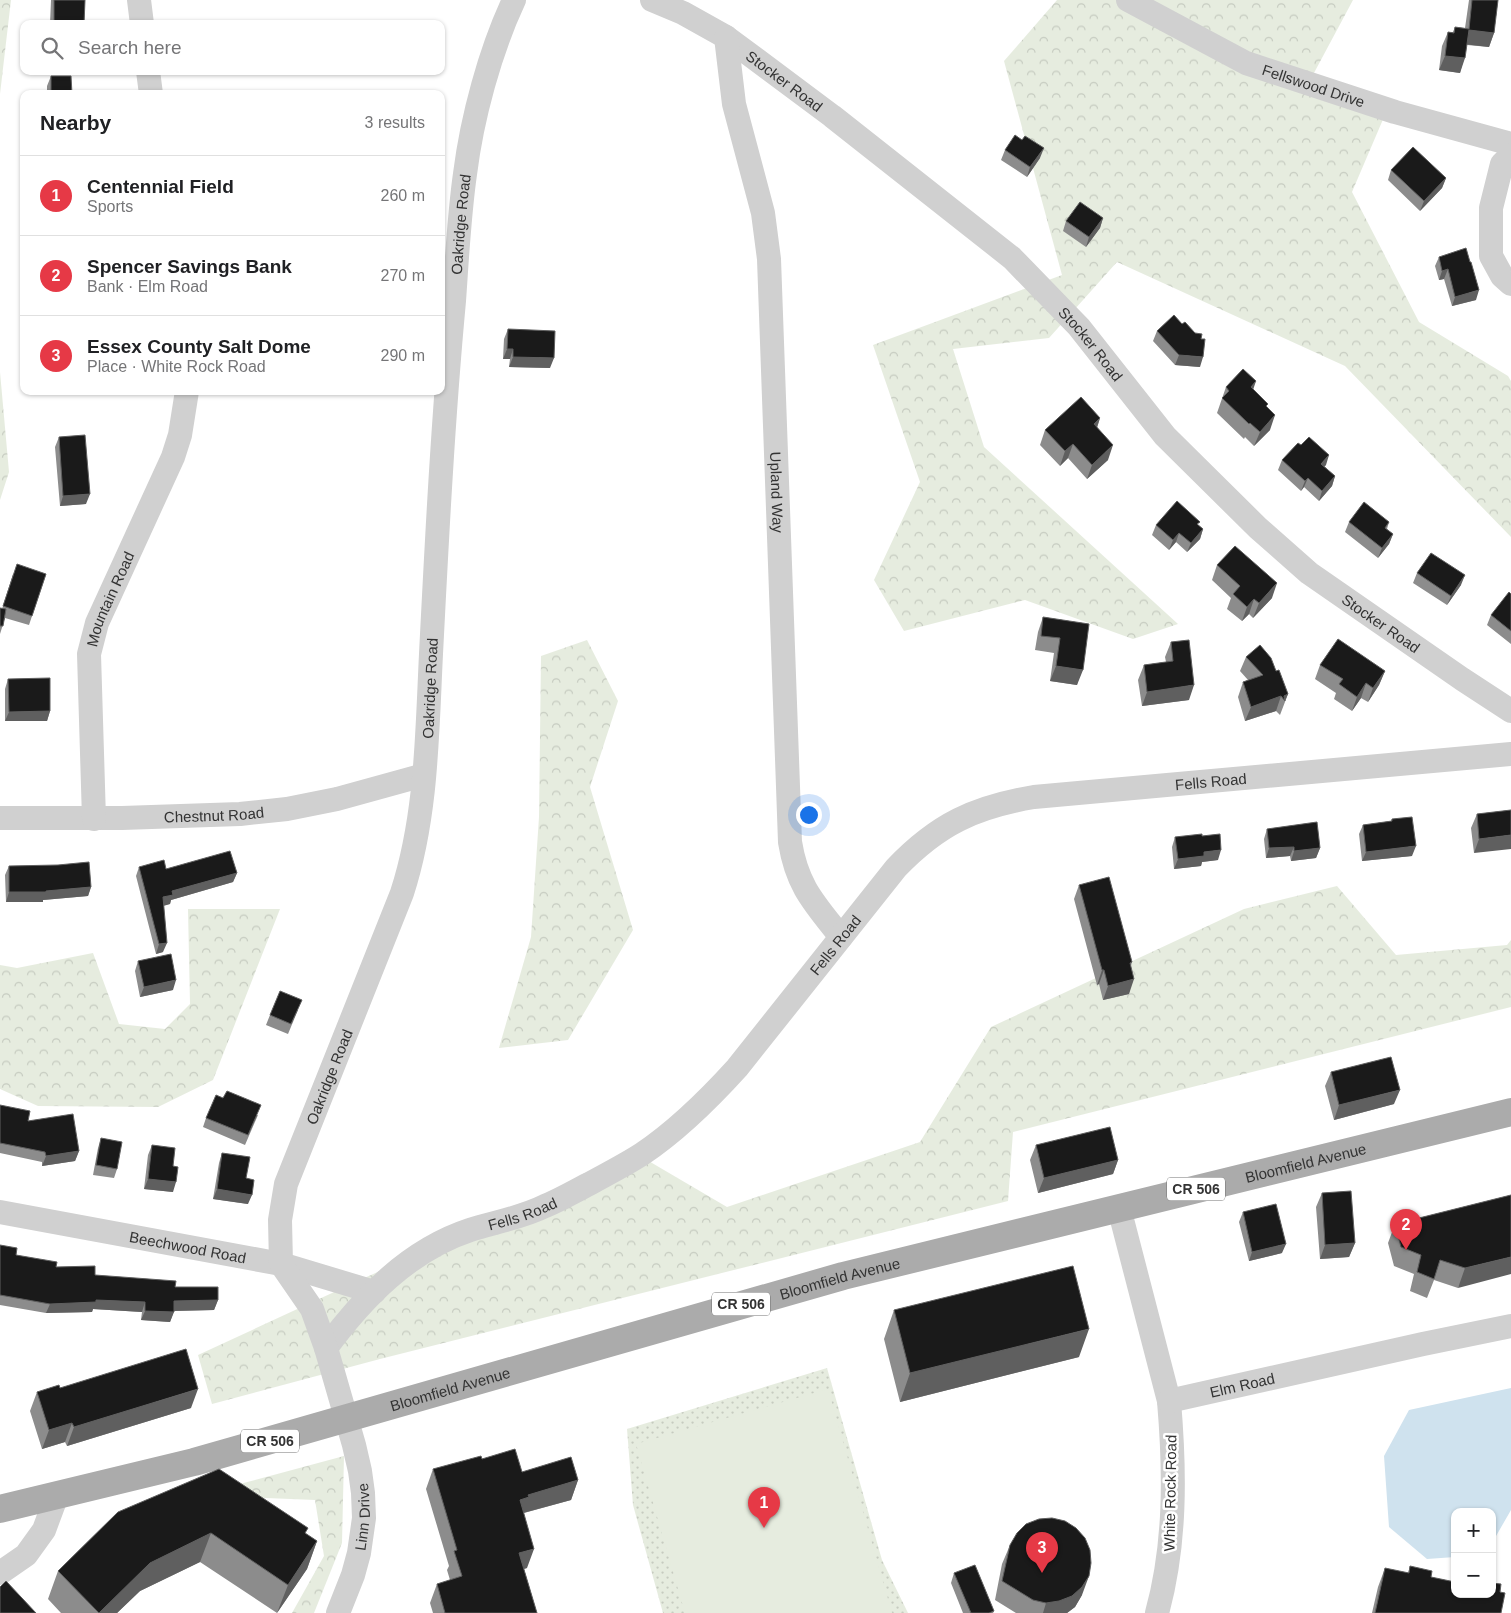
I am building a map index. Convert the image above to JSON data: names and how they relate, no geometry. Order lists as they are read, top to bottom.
{
  "streets": {
    "main road": ["Bloomfield Avenue", "CR 506"],
    "street": [
      "Stocker Road",
      "Fellswood Drive",
      "Oakridge Road",
      "Upland Way",
      "Mountain Road",
      "Fells Road",
      "Chestnut Road",
      "Beechwood Road",
      "Elm Road",
      "White Rock Road",
      "Linn Drive"
    ]
  },
  "crossings": [
    ["Stocker Road", "Upland Way"],
    ["Oakridge Road", "Chestnut Road"],
    ["Oakridge Road", "Beechwood Road"],
    ["Upland Way", "Fells Road"],
    ["Mountain Road", "Chestnut Road"],
    ["Fells Road", "Beechwood Road"],
    ["Bloomfield Avenue", "Linn Drive"],
    ["Elm Road", "White Rock Road"]
  ],
  "page": {
    "search": "Search here",
    "heading": ["Nearby", "3 results"],
    "list": [
      {
        "mark": "1",
        "name": "Centennial Field",
        "note": "Sports",
        "value": "260 m"
      },
      {
        "mark": "2",
        "name": "Spencer Savings Bank",
        "note": "Bank · Elm Road",
        "value": "270 m"
      },
      {
        "mark": "3",
        "name": "Essex County Salt Dome",
        "note": "Place · White Rock Road",
        "value": "290 m"
      }
    ],
    "pins": ["2", "1", "3"],
    "map_buttons": ["+", "−"]
  }
}
